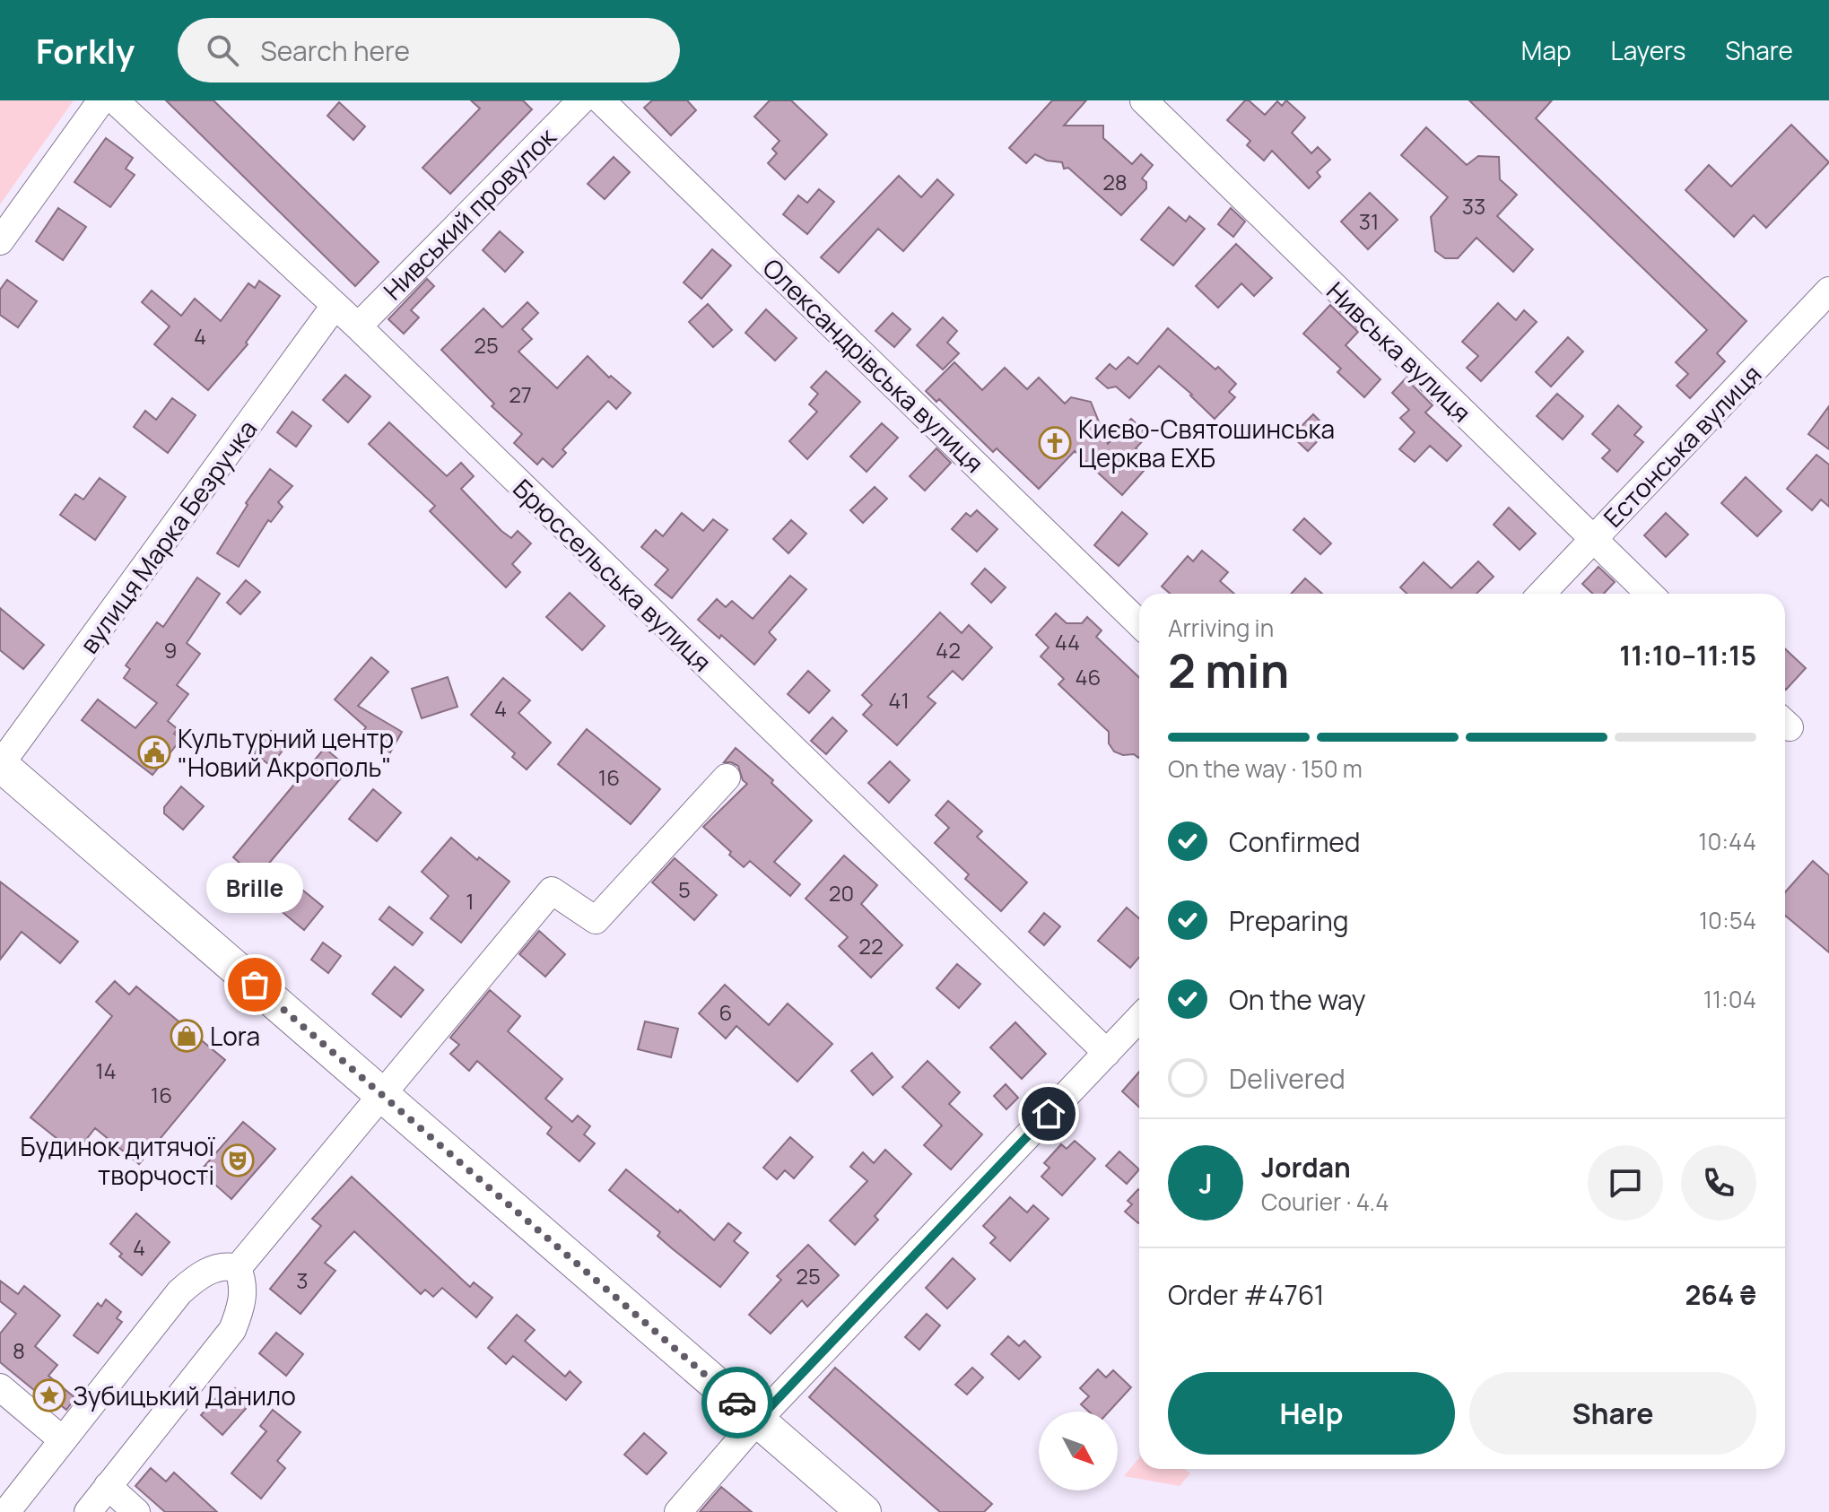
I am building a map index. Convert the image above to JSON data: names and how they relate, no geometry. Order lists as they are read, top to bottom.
{
  "streets": {
    "street": [
      "Нивський провулок",
      "Нивська вулиця",
      "Олександрівська вулиця",
      "Естонська вулиця",
      "вулиця Марка Безручка",
      "Брюссельська вулиця"
    ]
  },
  "crossings": [
    ["Нивський провулок", "Брюссельська вулиця"],
    ["Нивська вулиця", "Естонська вулиця"],
    ["вулиця Марка Безручка", "Брюссельська вулиця"]
  ],
  "places": {
    "church": ["Києво-Святошинська Церква ЕХБ"],
    "public building": ["Культурний центр \"Новий Акрополь\""],
    "other": ["Brille"],
    "shop": ["Lora"],
    "theatre": ["Будинок дитячої творчості"],
    "place": ["Зубицький Данило"]
  },
  "house_numbers": [
    "28",
    "33",
    "31",
    "4",
    "25",
    "27",
    "44",
    "9",
    "42",
    "46",
    "41",
    "4",
    "16",
    "5",
    "20",
    "1",
    "22",
    "6",
    "14",
    "16",
    "4",
    "25",
    "3",
    "8"
  ],
  "north": "bottom right",
  "page": {
    "header": "Forkly",
    "search": "Search here",
    "nav": ["Map", "Layers", "Share"],
    "heading": ["2 min", "Arriving in", "11:10–11:15"],
    "panel": [
      "Jordan",
      "Courier · 4.4",
      "Order #4761",
      "264 ₴"
    ],
    "bar": "On the way · 150 m",
    "list": [
      ["Confirmed", "10:44"],
      ["Preparing", "10:54"],
      ["On the way", "11:04"],
      "Delivered"
    ],
    "bubble": "Brille",
    "round": "J",
    "buttons": ["Help", "Share"]
  }
}
